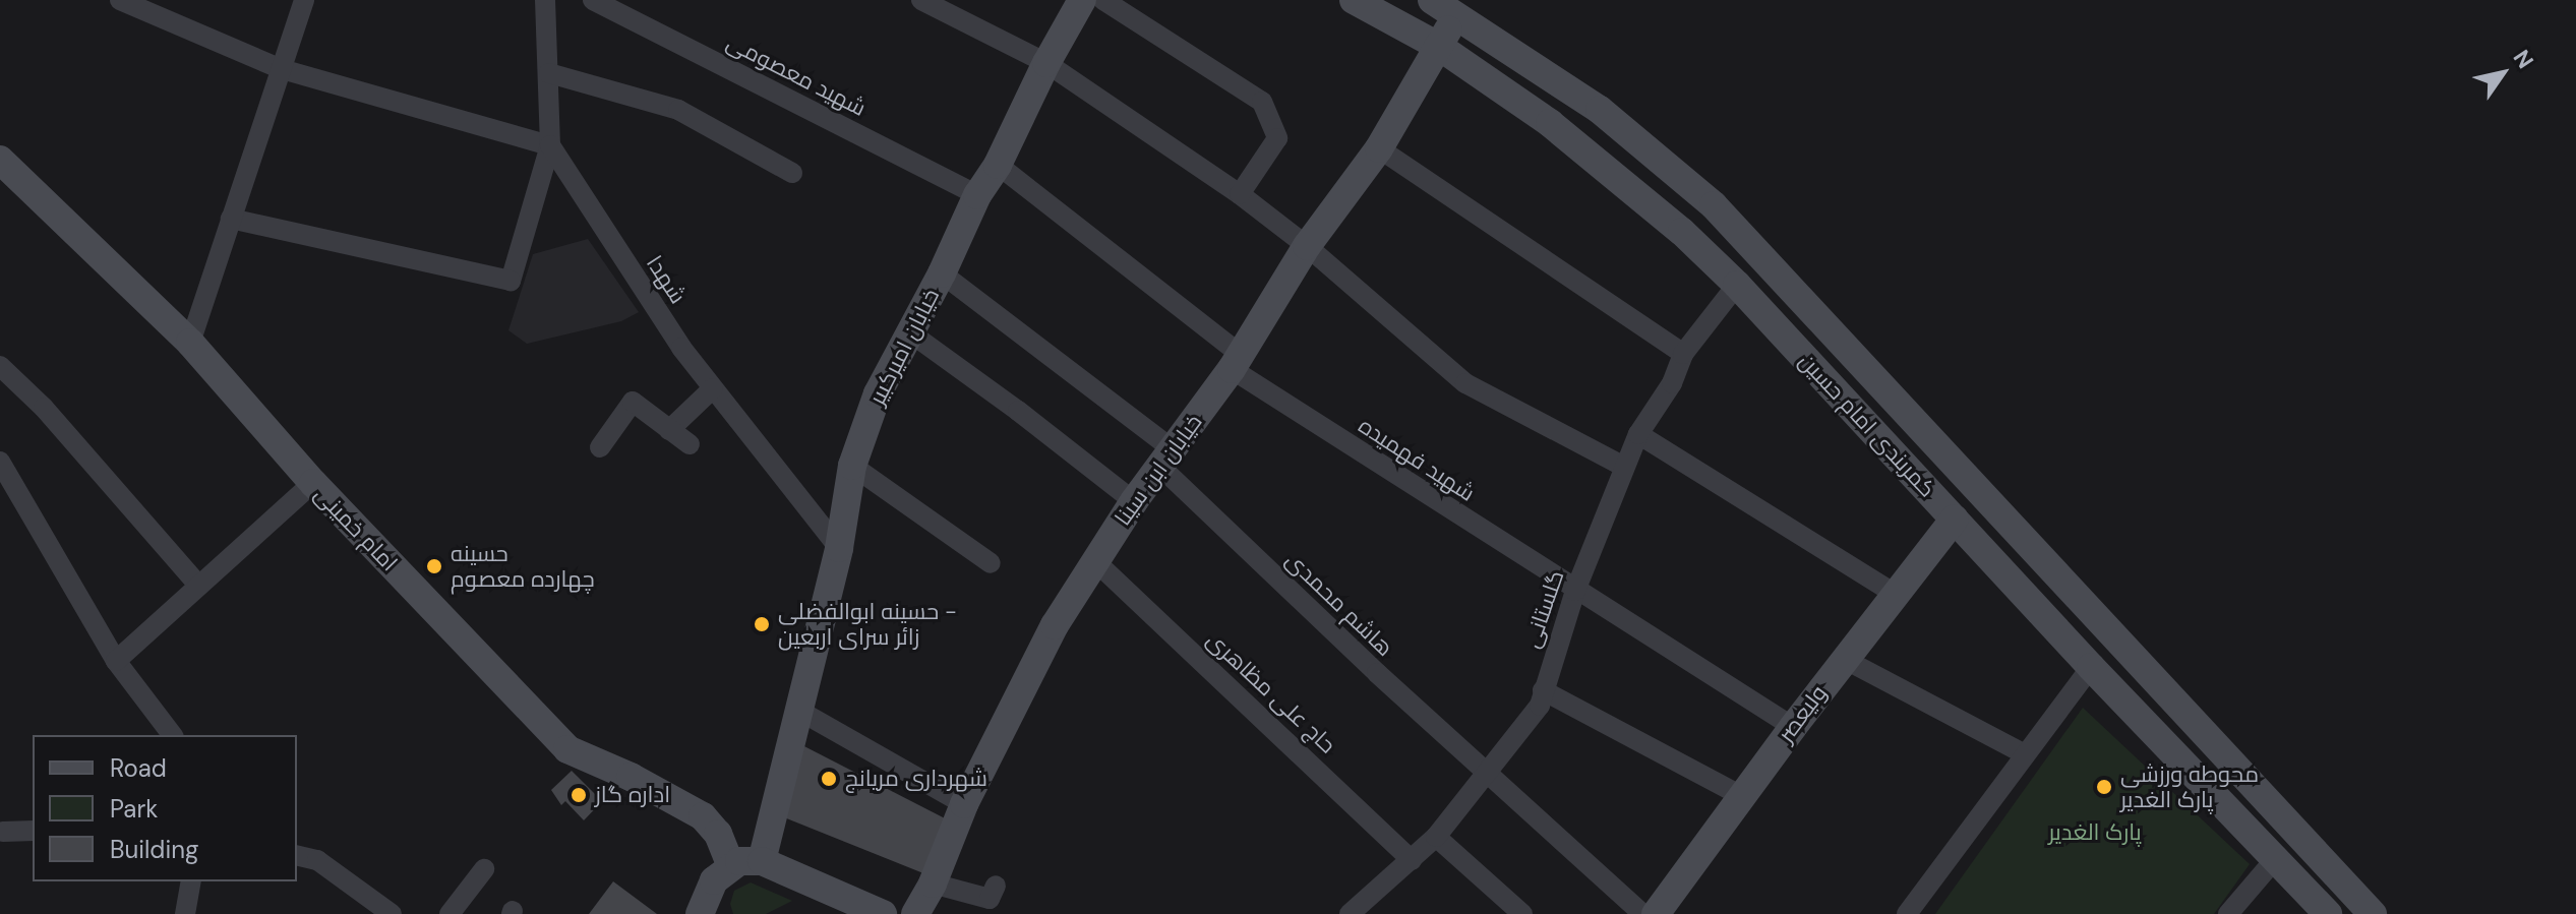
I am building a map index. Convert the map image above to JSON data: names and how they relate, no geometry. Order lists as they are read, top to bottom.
{
  "streets": {
    "street": [
      "شهید معصومی",
      "شهدا",
      "خیابان امیرکبیر",
      "کمربندی امام حسین",
      "شهید فهمیده",
      "خیابان ابن سینا",
      "امام خمینی",
      "هاشم محمدی",
      "گلستانی",
      "حاج علی مظاهری",
      "ولیعصر"
    ]
  },
  "crossings": [
    ["شهید معصومی", "خیابان امیرکبیر"],
    ["شهدا", "خیابان امیرکبیر"],
    ["خیابان امیرکبیر", "شهید فهمیده"],
    ["خیابان امیرکبیر", "هاشم محمدی"],
    ["کمربندی امام حسین", "خیابان ابن سینا"],
    ["کمربندی امام حسین", "گلستانی"],
    ["کمربندی امام حسین", "ولیعصر"],
    ["شهید فهمیده", "خیابان ابن سینا"],
    ["شهید فهمیده", "گلستانی"],
    ["شهید فهمیده", "ولیعصر"],
    ["خیابان ابن سینا", "هاشم محمدی"],
    ["خیابان ابن سینا", "حاج علی مظاهری"],
    ["هاشم محمدی", "گلستانی"],
    ["گلستانی", "حاج علی مظاهری"]
  ],
  "parks": ["پارک الغدیر"],
  "places": [
    "حسینه چهارده معصوم",
    "حسینه ابوالفضلی - زائر سرای اربعین",
    "شهرداری مریانج",
    "محوطه ورزشی پارک الغدیر",
    "اداره گاز"
  ],
  "legend": ["Road", "Park", "Building"],
  "north": "top right"
}
